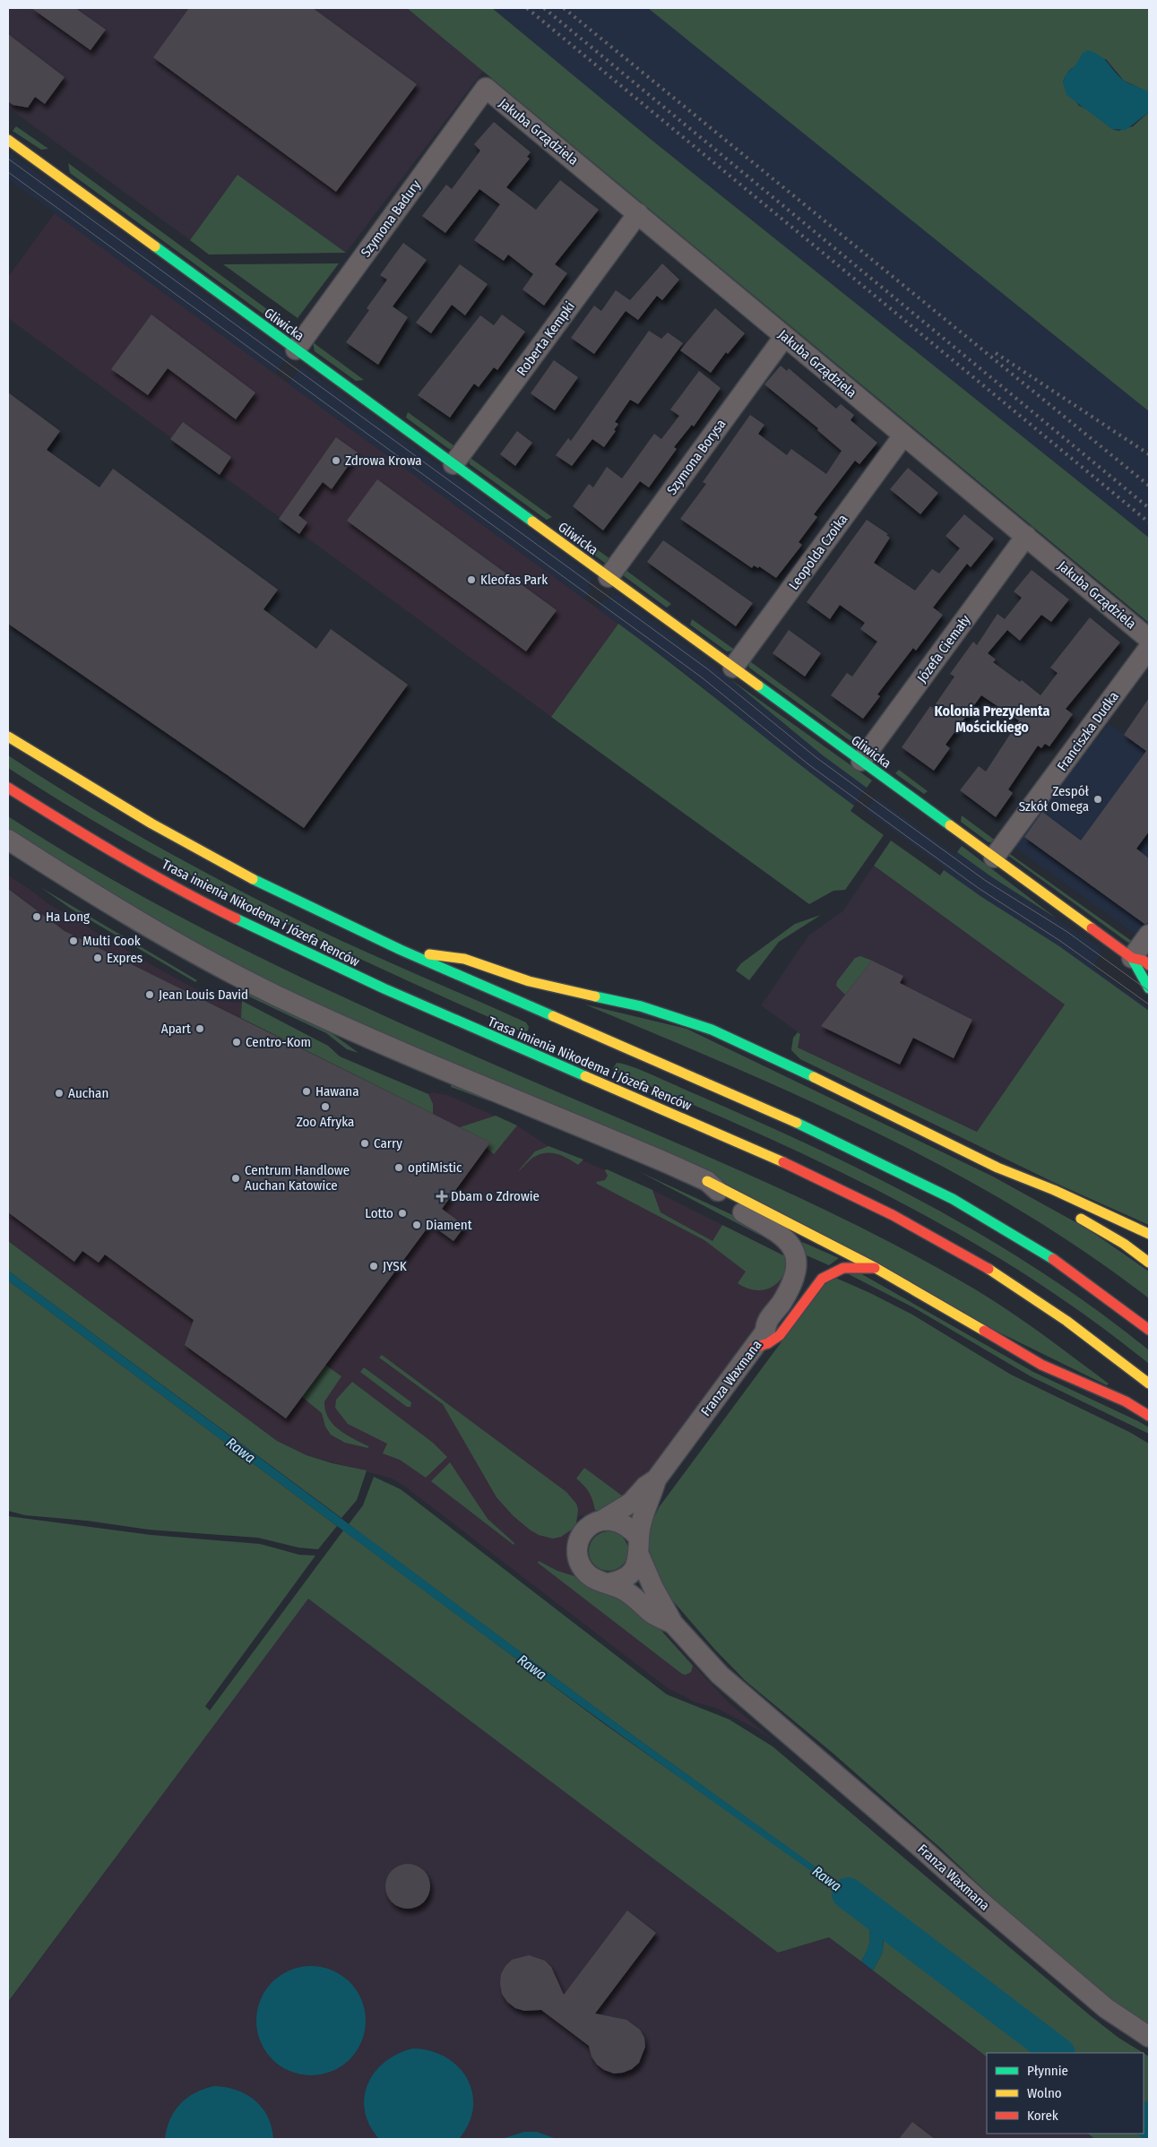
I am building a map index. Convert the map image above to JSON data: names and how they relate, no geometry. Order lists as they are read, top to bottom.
{
  "streets": {
    "main road": ["Gliwicka", "Trasa imienia Nikodema i Józefa Renców"],
    "street": [
      "Jakuba Grządziela",
      "Szymona Badury",
      "Roberta Kempki",
      "Szymona Borysa",
      "Leopolda Czoika",
      "Józefa Ciemały",
      "Franciszka Dudka",
      "Franza Waxmana"
    ]
  },
  "crossings": [
    ["Jakuba Grządziela", "Szymona Badury"],
    ["Jakuba Grządziela", "Roberta Kempki"],
    ["Jakuba Grządziela", "Szymona Borysa"],
    ["Jakuba Grządziela", "Leopolda Czoika"],
    ["Jakuba Grządziela", "Józefa Ciemały"],
    ["Szymona Badury", "Gliwicka"],
    ["Gliwicka", "Roberta Kempki"],
    ["Gliwicka", "Szymona Borysa"],
    ["Gliwicka", "Leopolda Czoika"],
    ["Gliwicka", "Józefa Ciemały"],
    ["Gliwicka", "Franciszka Dudka"]
  ],
  "districts": ["Kolonia Prezydenta Mościckiego"],
  "water": ["Rawa"],
  "places": {
    "other": [
      "Zdrowa Krowa",
      "Kleofas Park",
      "Zespół Szkół Omega",
      "Ha Long",
      "Multi Cook",
      "Expres",
      "Jean Louis David",
      "Apart",
      "Centro-Kom",
      "Hawana",
      "Auchan",
      "Zoo Afryka",
      "Carry",
      "optiMistic",
      "Centrum Handlowe Auchan Katowice",
      "Lotto",
      "Diament",
      "JYSK"
    ],
    "health": ["Dbam o Zdrowie"]
  },
  "legend": ["Płynnie", "Wolno", "Korek"]
}
